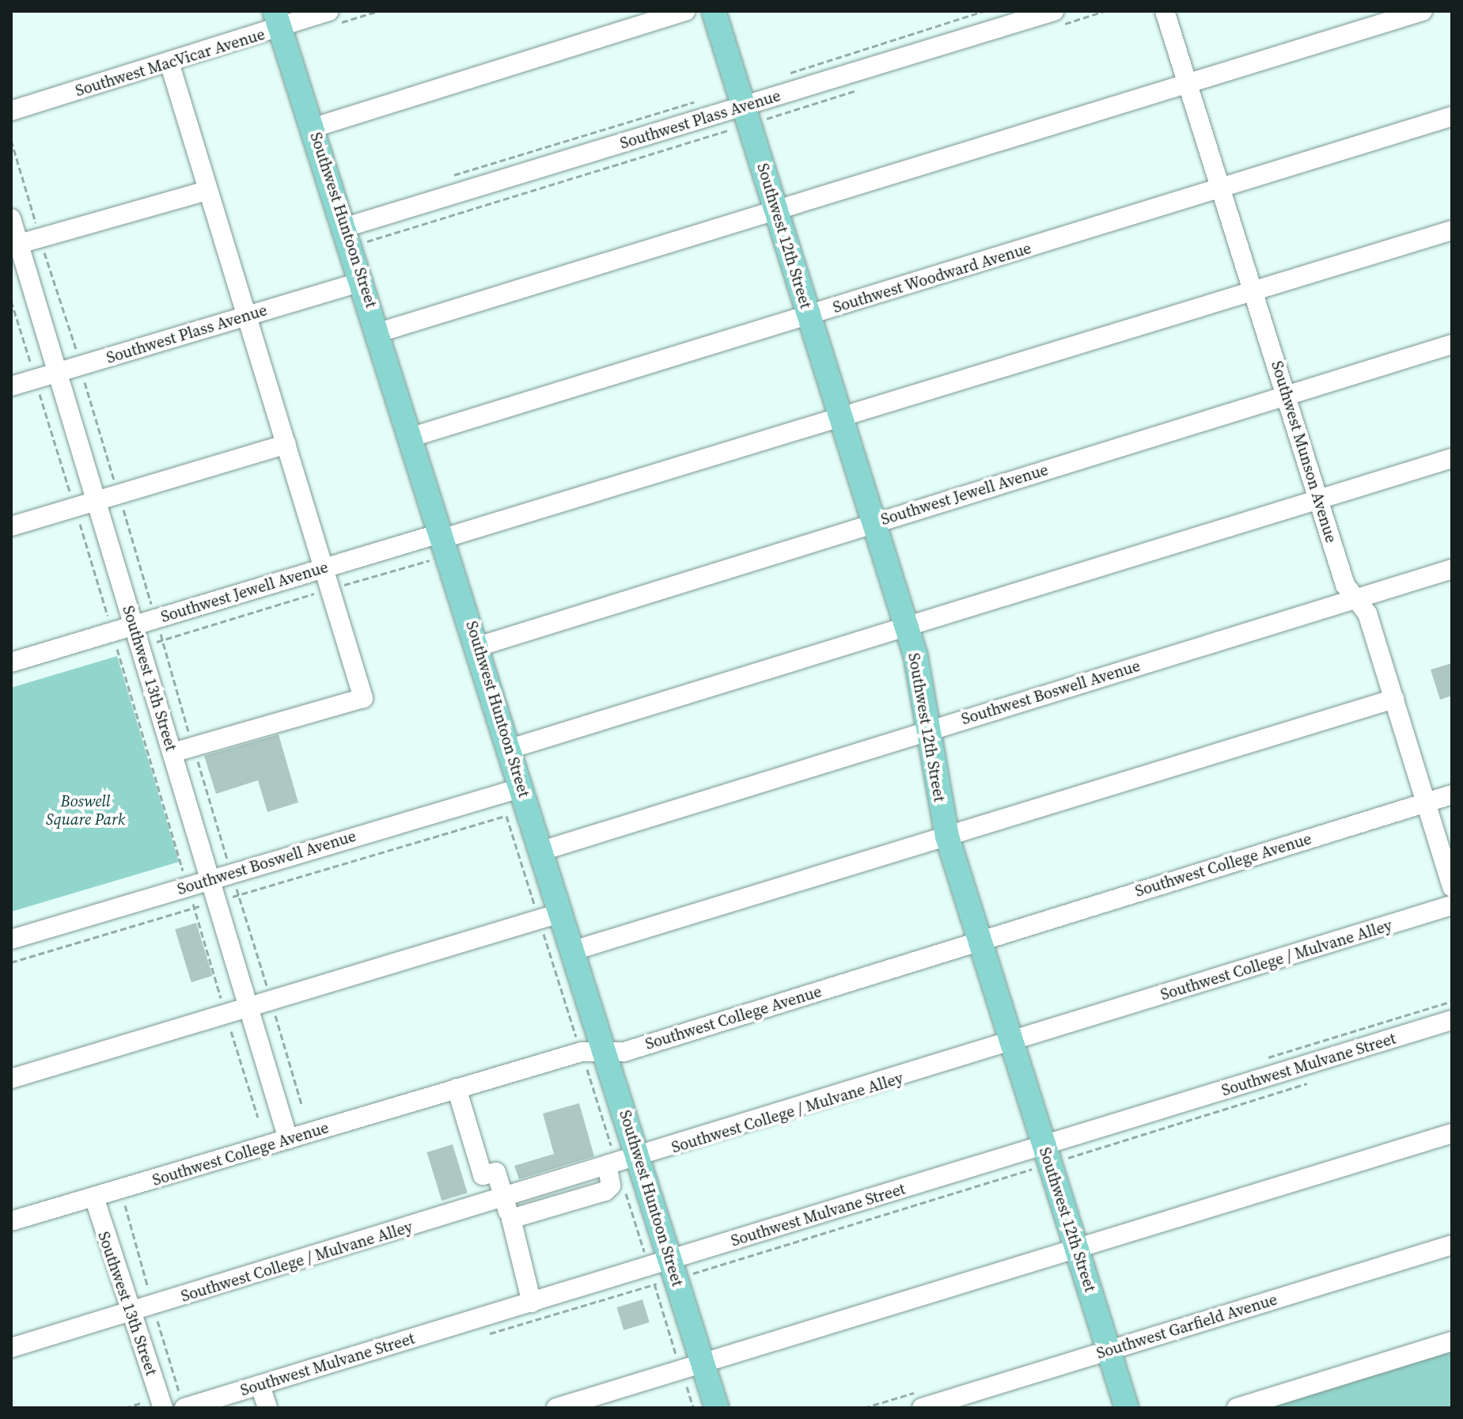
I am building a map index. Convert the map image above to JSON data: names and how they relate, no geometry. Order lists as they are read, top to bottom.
{
  "streets": {
    "main road": ["Southwest Huntoon Street", "Southwest 12th Street"],
    "street": [
      "Southwest MacVicar Avenue",
      "Southwest Plass Avenue",
      "Southwest Woodward Avenue",
      "Southwest Munson Avenue",
      "Southwest Jewell Avenue",
      "Southwest 13th Street",
      "Southwest Boswell Avenue",
      "Southwest College Avenue",
      "Southwest College / Mulvane Alley",
      "Southwest Mulvane Street",
      "Southwest Garfield Avenue"
    ]
  },
  "crossings": [
    ["Southwest MacVicar Avenue", "Southwest Huntoon Street"],
    ["Southwest Plass Avenue", "Southwest Huntoon Street"],
    ["Southwest Plass Avenue", "Southwest 12th Street"],
    ["Southwest Plass Avenue", "Southwest 13th Street"],
    ["Southwest Huntoon Street", "Southwest Woodward Avenue"],
    ["Southwest Huntoon Street", "Southwest Jewell Avenue"],
    ["Southwest Huntoon Street", "Southwest Boswell Avenue"],
    ["Southwest Huntoon Street", "Southwest College Avenue"],
    ["Southwest Huntoon Street", "Southwest College / Mulvane Alley"],
    ["Southwest Huntoon Street", "Southwest Mulvane Street"],
    ["Southwest 12th Street", "Southwest Woodward Avenue"],
    ["Southwest 12th Street", "Southwest Jewell Avenue"],
    ["Southwest 12th Street", "Southwest Boswell Avenue"],
    ["Southwest 12th Street", "Southwest College Avenue"],
    ["Southwest 12th Street", "Southwest College / Mulvane Alley"],
    ["Southwest 12th Street", "Southwest Mulvane Street"],
    ["Southwest 12th Street", "Southwest Garfield Avenue"],
    ["Southwest Woodward Avenue", "Southwest Munson Avenue"],
    ["Southwest Munson Avenue", "Southwest Jewell Avenue"],
    ["Southwest Munson Avenue", "Southwest Boswell Avenue"],
    ["Southwest Munson Avenue", "Southwest College Avenue"],
    ["Southwest Jewell Avenue", "Southwest 13th Street"],
    ["Southwest 13th Street", "Southwest Boswell Avenue"],
    ["Southwest 13th Street", "Southwest College Avenue"],
    ["Southwest 13th Street", "Southwest College / Mulvane Alley"]
  ],
  "parks": ["Boswell Square Park"]
}
